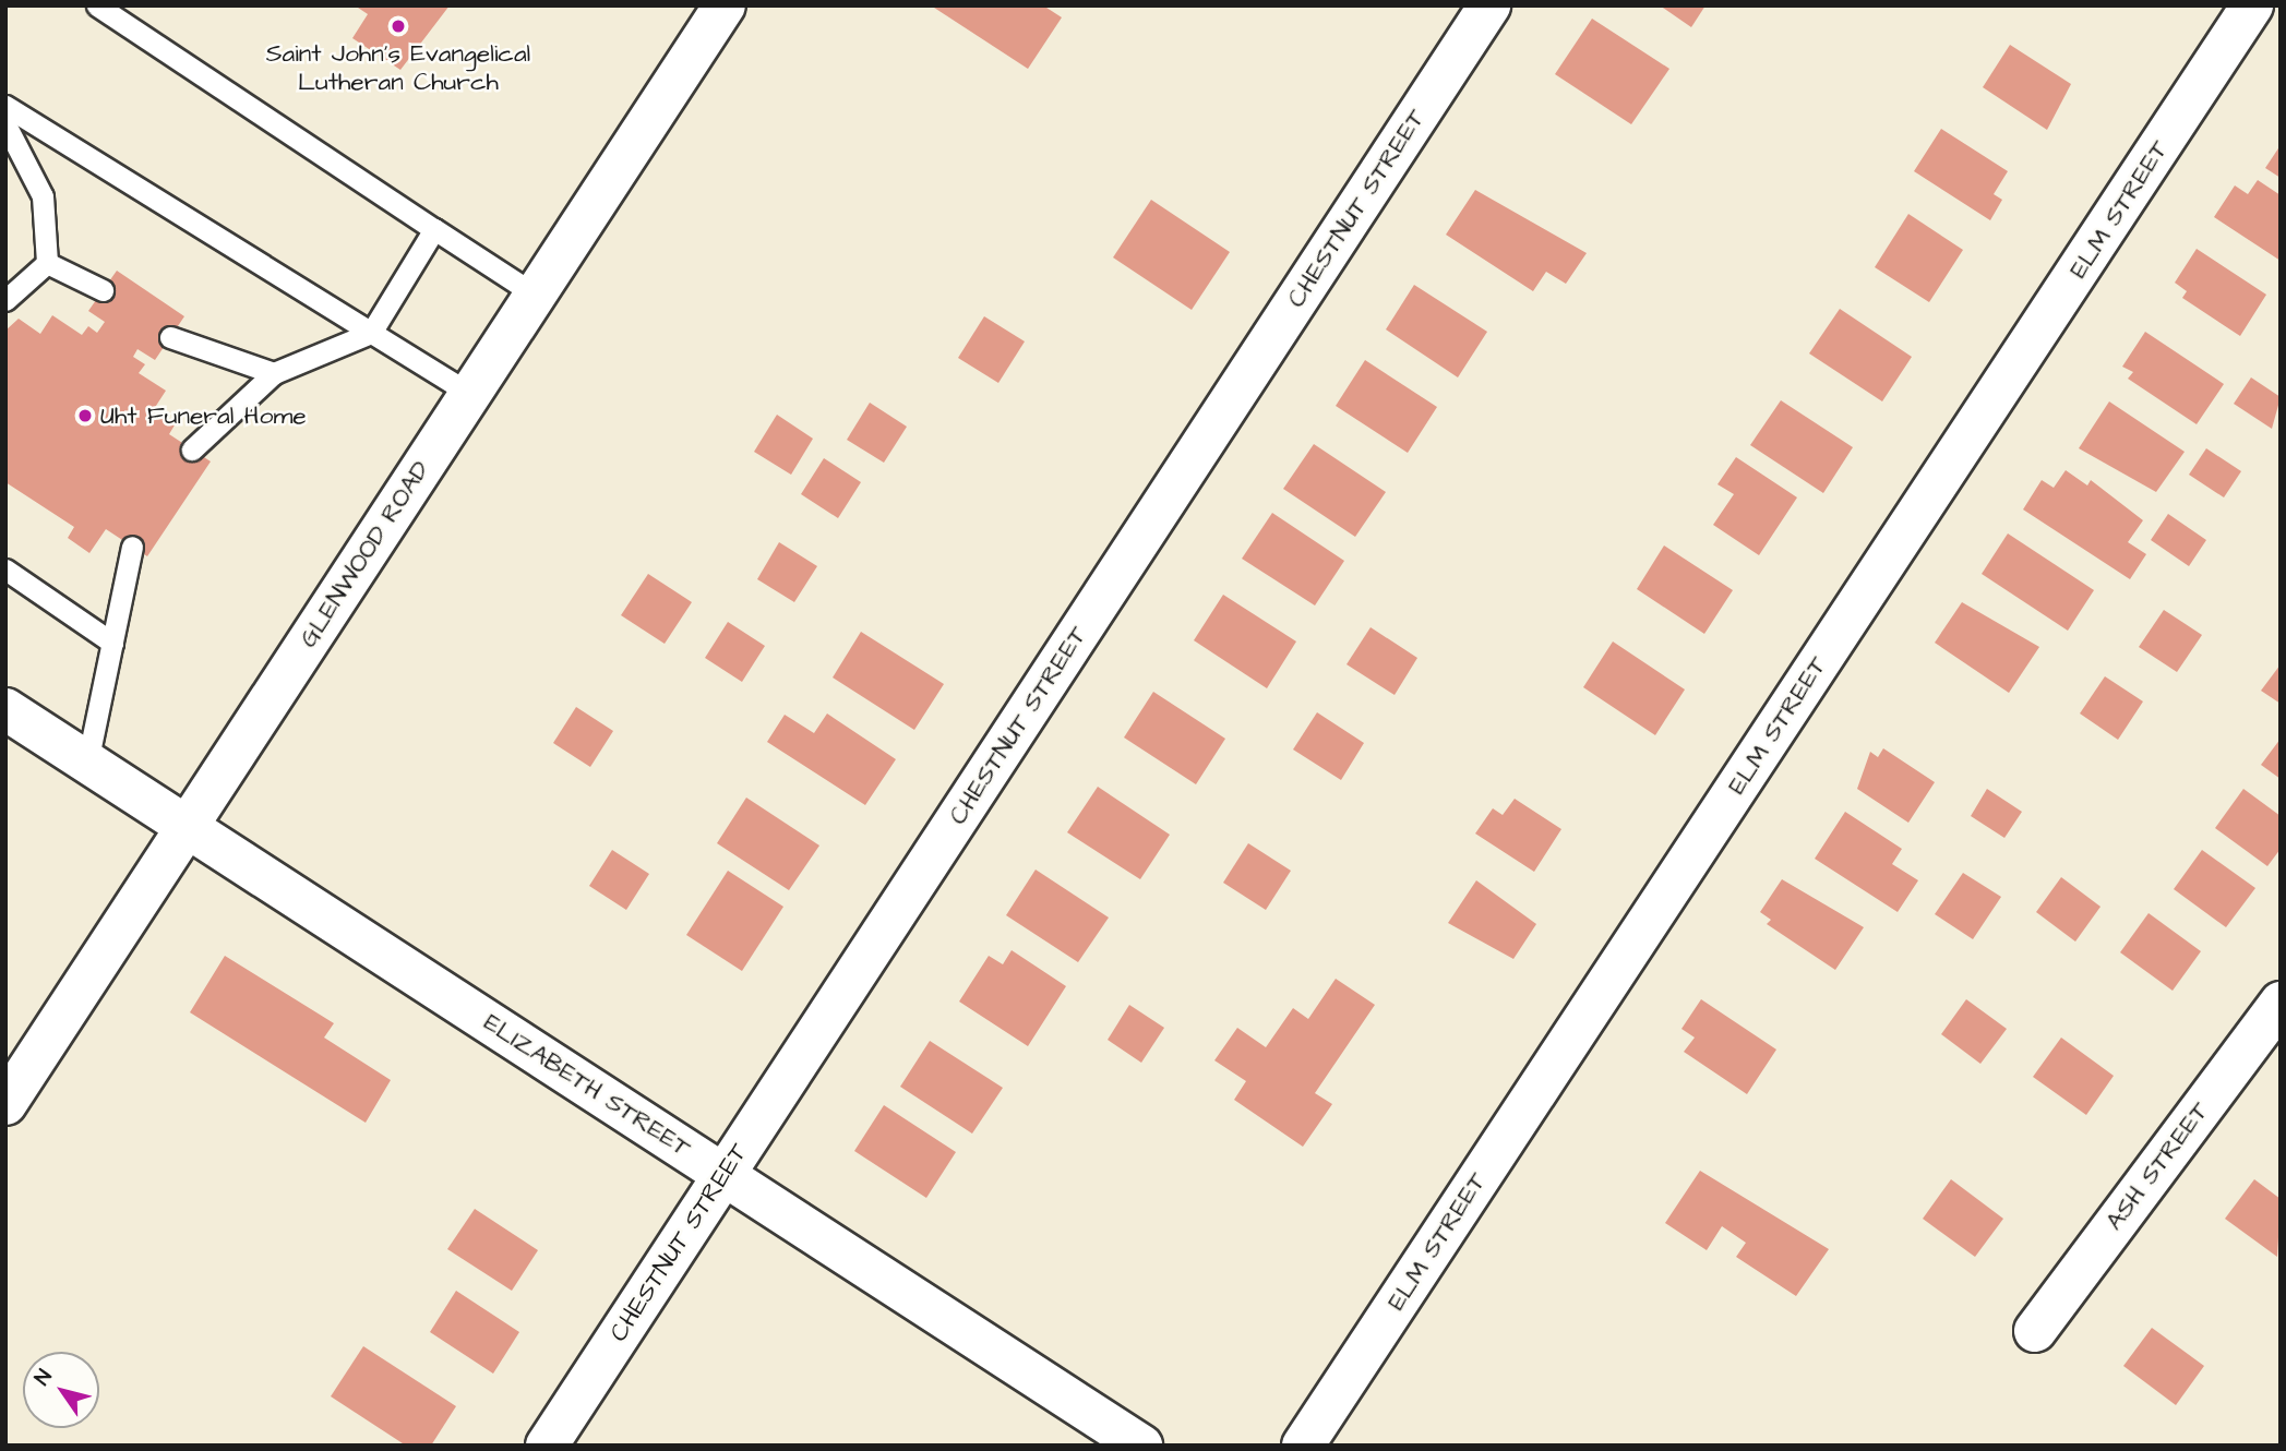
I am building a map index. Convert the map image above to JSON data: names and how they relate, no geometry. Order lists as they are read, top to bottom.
{
  "streets": {
    "street": [
      "CHESTNUT STREET",
      "ELM STREET",
      "GLENWOOD ROAD",
      "ELIZABETH STREET",
      "ASH STREET"
    ]
  },
  "crossings": [
    ["CHESTNUT STREET", "ELIZABETH STREET"],
    ["GLENWOOD ROAD", "ELIZABETH STREET"]
  ],
  "places": ["Saint John's Evangelical Lutheran Church", "Uht Funeral Home"],
  "north": "top left"
}
